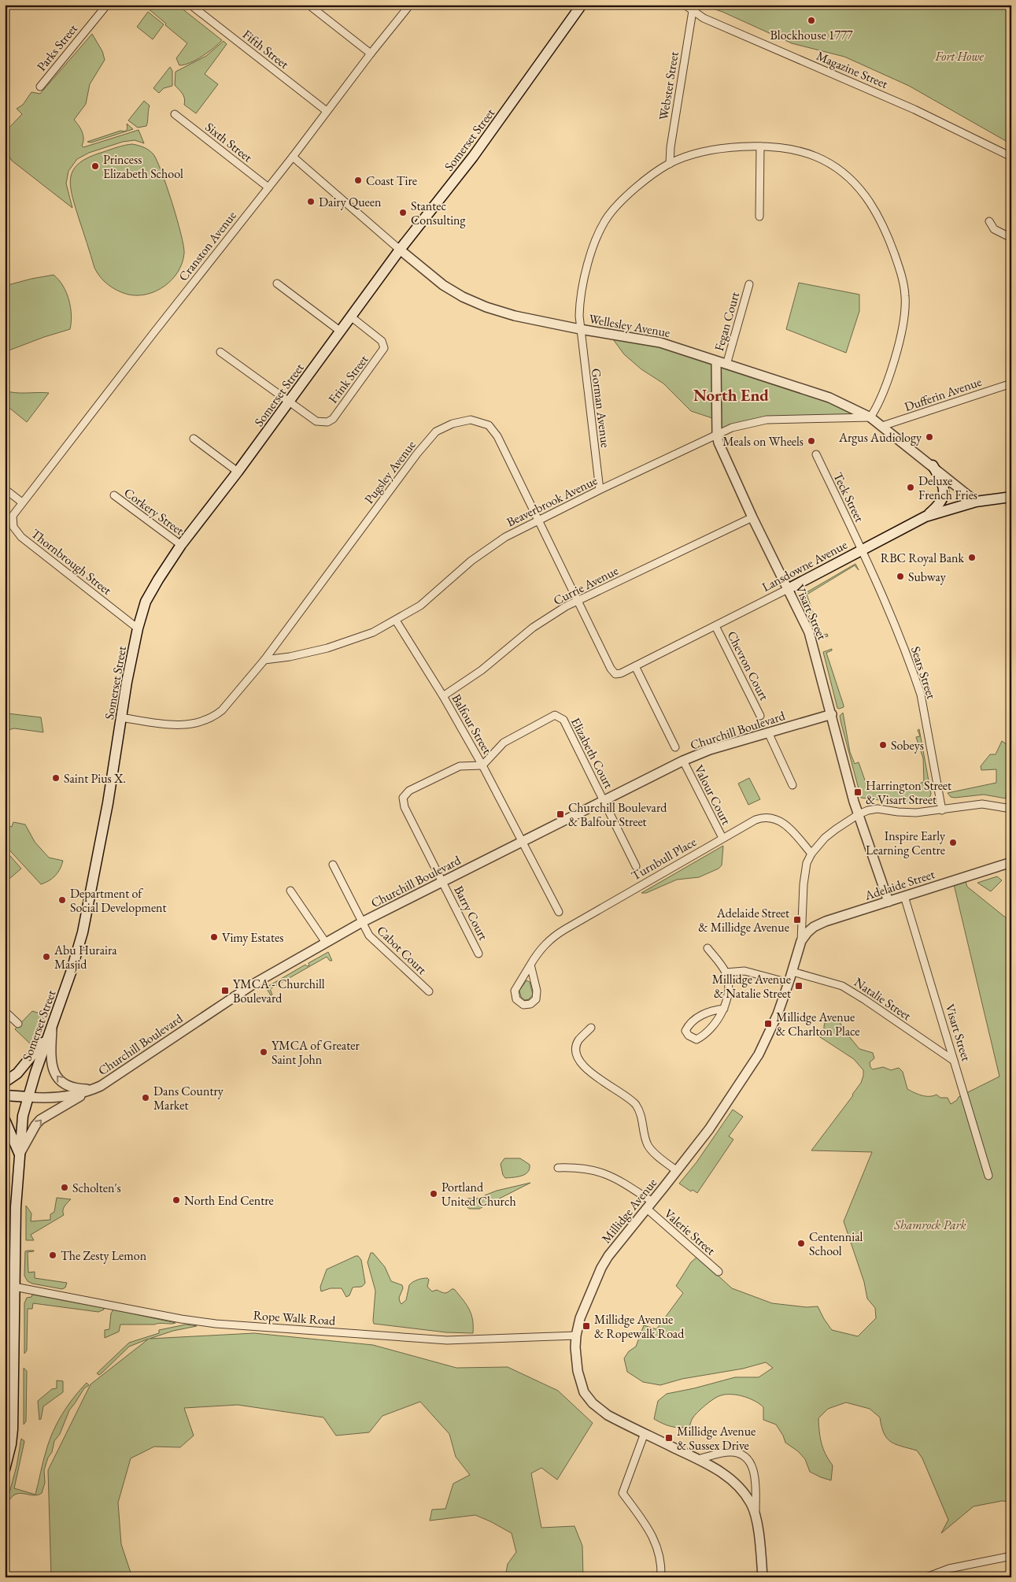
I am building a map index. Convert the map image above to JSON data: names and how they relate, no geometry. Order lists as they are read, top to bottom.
{
  "streets": {
    "main road": ["Somerset Street", "Lansdowne Avenue"],
    "street": [
      "Parks Street",
      "Fifth Street",
      "Magazine Street",
      "Webster Street",
      "Sixth Street",
      "Cranston Avenue",
      "Fegan Court",
      "Wellesley Avenue",
      "Frink Street",
      "Dufferin Avenue",
      "Gorman Avenue",
      "Pugsley Avenue",
      "Teck Street",
      "Beaverbrook Avenue",
      "Corkery Street",
      "Thornbrough Street",
      "Currie Avenue",
      "Visart Street",
      "Chevron Court",
      "Sears Street",
      "Balfour Street",
      "Churchill Boulevard",
      "Elizabeth Court",
      "Valour Court",
      "Turnbull Place",
      "Adelaide Street",
      "Barry Court",
      "Cabot Court",
      "Natalie Street",
      "Millidge Avenue",
      "Valerie Street",
      "Rope Walk Road"
    ]
  },
  "crossings": [
    ["Fifth Street", "Cranston Avenue"],
    ["Magazine Street", "Webster Street"],
    ["Webster Street", "Gorman Avenue"],
    ["Somerset Street", "Wellesley Avenue"],
    ["Somerset Street", "Frink Street"],
    ["Somerset Street", "Pugsley Avenue"],
    ["Somerset Street", "Corkery Street"],
    ["Somerset Street", "Thornbrough Street"],
    ["Somerset Street", "Churchill Boulevard"],
    ["Somerset Street", "Rope Walk Road"],
    ["Sixth Street", "Cranston Avenue"],
    ["Cranston Avenue", "Wellesley Avenue"],
    ["Cranston Avenue", "Thornbrough Street"],
    ["Fegan Court", "Wellesley Avenue"],
    ["Wellesley Avenue", "Dufferin Avenue"],
    ["Wellesley Avenue", "Gorman Avenue"],
    ["Wellesley Avenue", "Beaverbrook Avenue"],
    ["Wellesley Avenue", "Lansdowne Avenue"],
    ["Wellesley Avenue", "Visart Street"],
    ["Gorman Avenue", "Beaverbrook Avenue"],
    ["Pugsley Avenue", "Beaverbrook Avenue"],
    ["Pugsley Avenue", "Lansdowne Avenue"],
    ["Pugsley Avenue", "Currie Avenue"],
    ["Teck Street", "Lansdowne Avenue"],
    ["Teck Street", "Sears Street"],
    ["Beaverbrook Avenue", "Visart Street"],
    ["Beaverbrook Avenue", "Balfour Street"],
    ["Lansdowne Avenue", "Visart Street"],
    ["Lansdowne Avenue", "Chevron Court"],
    ["Lansdowne Avenue", "Sears Street"],
    ["Currie Avenue", "Visart Street"],
    ["Currie Avenue", "Balfour Street"],
    ["Visart Street", "Churchill Boulevard"],
    ["Visart Street", "Adelaide Street"],
    ["Visart Street", "Natalie Street"],
    ["Balfour Street", "Churchill Boulevard"],
    ["Balfour Street", "Elizabeth Court"],
    ["Balfour Street", "Barry Court"],
    ["Churchill Boulevard", "Elizabeth Court"],
    ["Churchill Boulevard", "Valour Court"],
    ["Churchill Boulevard", "Barry Court"],
    ["Churchill Boulevard", "Cabot Court"],
    ["Elizabeth Court", "Barry Court"],
    ["Valour Court", "Turnbull Place"],
    ["Adelaide Street", "Millidge Avenue"],
    ["Natalie Street", "Millidge Avenue"],
    ["Millidge Avenue", "Valerie Street"],
    ["Millidge Avenue", "Rope Walk Road"]
  ],
  "districts": ["North End"],
  "parks": ["Fort Howe", "Shamrock Park"],
  "places": {
    "other": [
      "Blockhouse 1777",
      "Princess Elizabeth School",
      "Coast Tire",
      "Dairy Queen",
      "Stantec Consulting",
      "Argus Audiology",
      "Meals on Wheels",
      "Deluxe French Fries",
      "RBC Royal Bank",
      "Subway",
      "Sobeys",
      "Saint Pius X.",
      "Inspire Early Learning Centre",
      "Department of Social Development",
      "Vimy Estates",
      "Abu Huraira Masjid",
      "YMCA of Greater Saint John",
      "Dans Country Market",
      "Scholten's",
      "Portland United Church",
      "North End Centre",
      "Centennial School",
      "The Zesty Lemon"
    ],
    "transit": [
      "Harrington Street & Visart Street",
      "Churchill Boulevard & Balfour Street",
      "Adelaide Street & Millidge Avenue",
      "Millidge Avenue & Natalie Street",
      "YMCA - Churchill Boulevard",
      "Millidge Avenue & Charlton Place",
      "Millidge Avenue & Ropewalk Road",
      "Millidge Avenue & Sussex Drive"
    ]
  }
}
